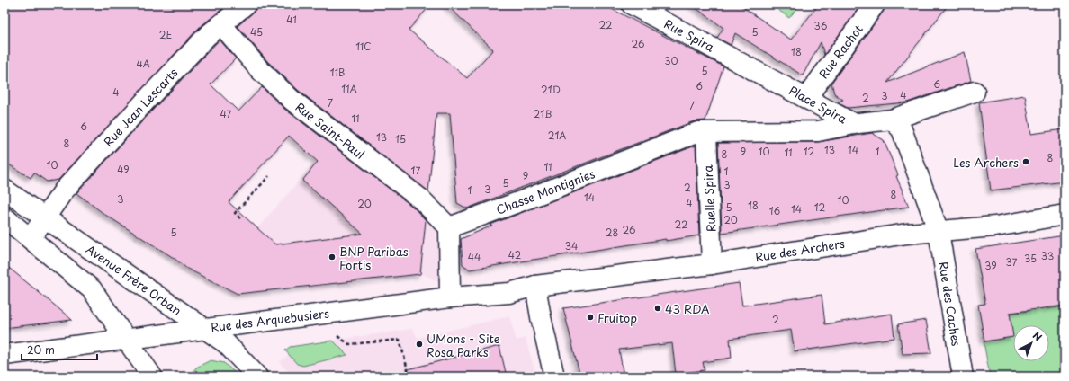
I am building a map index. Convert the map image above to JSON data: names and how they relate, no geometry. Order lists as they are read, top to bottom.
{
  "streets": {
    "street": [
      "Rue Spira",
      "Rue Rachot",
      "Place Spira",
      "Rue Jean Lescarts",
      "Rue Saint-Paul",
      "Chasse Montignies",
      "Ruelle Spira",
      "Rue des Archers",
      "Avenue Frère Orban",
      "Rue des Caches",
      "Rue des Arquebusiers"
    ]
  },
  "crossings": [
    ["Rue Spira", "Place Spira"],
    ["Rue Rachot", "Place Spira"],
    ["Place Spira", "Chasse Montignies"],
    ["Place Spira", "Ruelle Spira"],
    ["Rue Jean Lescarts", "Rue Saint-Paul"],
    ["Rue Jean Lescarts", "Avenue Frère Orban"],
    ["Rue Saint-Paul", "Chasse Montignies"],
    ["Chasse Montignies", "Ruelle Spira"],
    ["Ruelle Spira", "Rue des Archers"],
    ["Rue des Archers", "Rue des Caches"],
    ["Rue des Archers", "Rue des Arquebusiers"],
    ["Avenue Frère Orban", "Rue des Arquebusiers"]
  ],
  "places": [
    "Les Archers",
    "BNP Paribas Fortis",
    "43 RDA",
    "Fruitop",
    "UMons - Site Rosa Parks"
  ],
  "house_numbers": [
    "41",
    "22",
    "36",
    "45",
    "5",
    "2E",
    "26",
    "11C",
    "18",
    "30",
    "4A",
    "5",
    "11B",
    "6",
    "6",
    "11A",
    "21D",
    "4",
    "4",
    "3",
    "2",
    "7",
    "7",
    "47",
    "21B",
    "11",
    "6",
    "21A",
    "13",
    "15",
    "8",
    "13",
    "14",
    "9",
    "10",
    "12",
    "1",
    "11",
    "8",
    "8",
    "10",
    "11",
    "49",
    "17",
    "1",
    "9",
    "5",
    "3",
    "2",
    "3",
    "1",
    "8",
    "14",
    "3",
    "10",
    "4",
    "20",
    "18",
    "5",
    "12",
    "14",
    "16",
    "20",
    "22",
    "26",
    "5",
    "28",
    "34",
    "42",
    "33",
    "44",
    "35",
    "37",
    "39",
    "2"
  ],
  "scale_bar": "20 m",
  "north": "top right"
}
